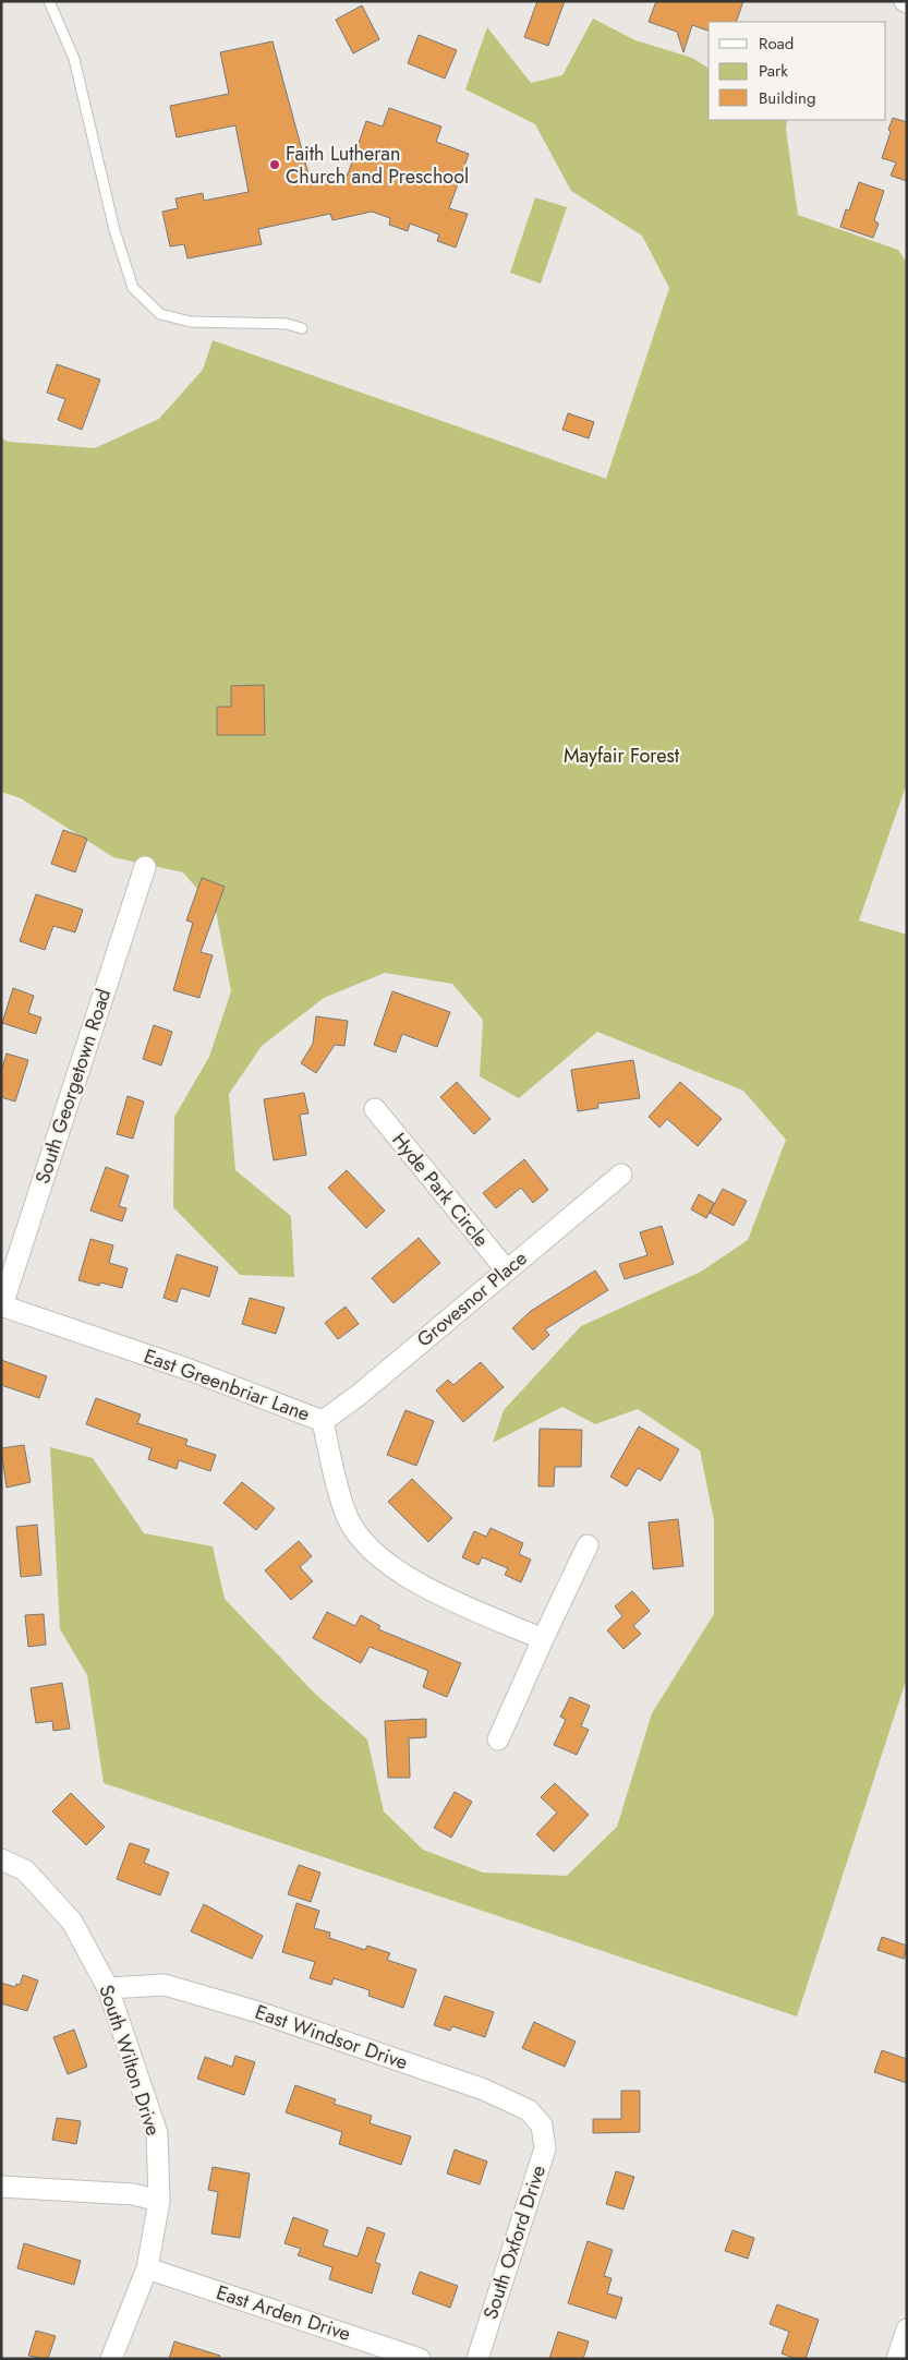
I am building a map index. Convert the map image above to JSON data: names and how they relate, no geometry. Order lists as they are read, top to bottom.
{
  "streets": {
    "street": [
      "South Georgetown Road",
      "Hyde Park Circle",
      "Grovesnor Place",
      "East Greenbriar Lane",
      "East Windsor Drive",
      "South Wilton Drive",
      "South Oxford Drive",
      "East Arden Drive"
    ]
  },
  "crossings": [
    ["South Georgetown Road", "East Greenbriar Lane"],
    ["Hyde Park Circle", "Grovesnor Place"],
    ["Grovesnor Place", "East Greenbriar Lane"],
    ["East Windsor Drive", "South Wilton Drive"],
    ["East Windsor Drive", "South Oxford Drive"],
    ["South Wilton Drive", "East Arden Drive"]
  ],
  "parks": ["Mayfair Forest"],
  "places": ["Faith Lutheran Church and Preschool"],
  "legend": ["Road", "Park", "Building"]
}
